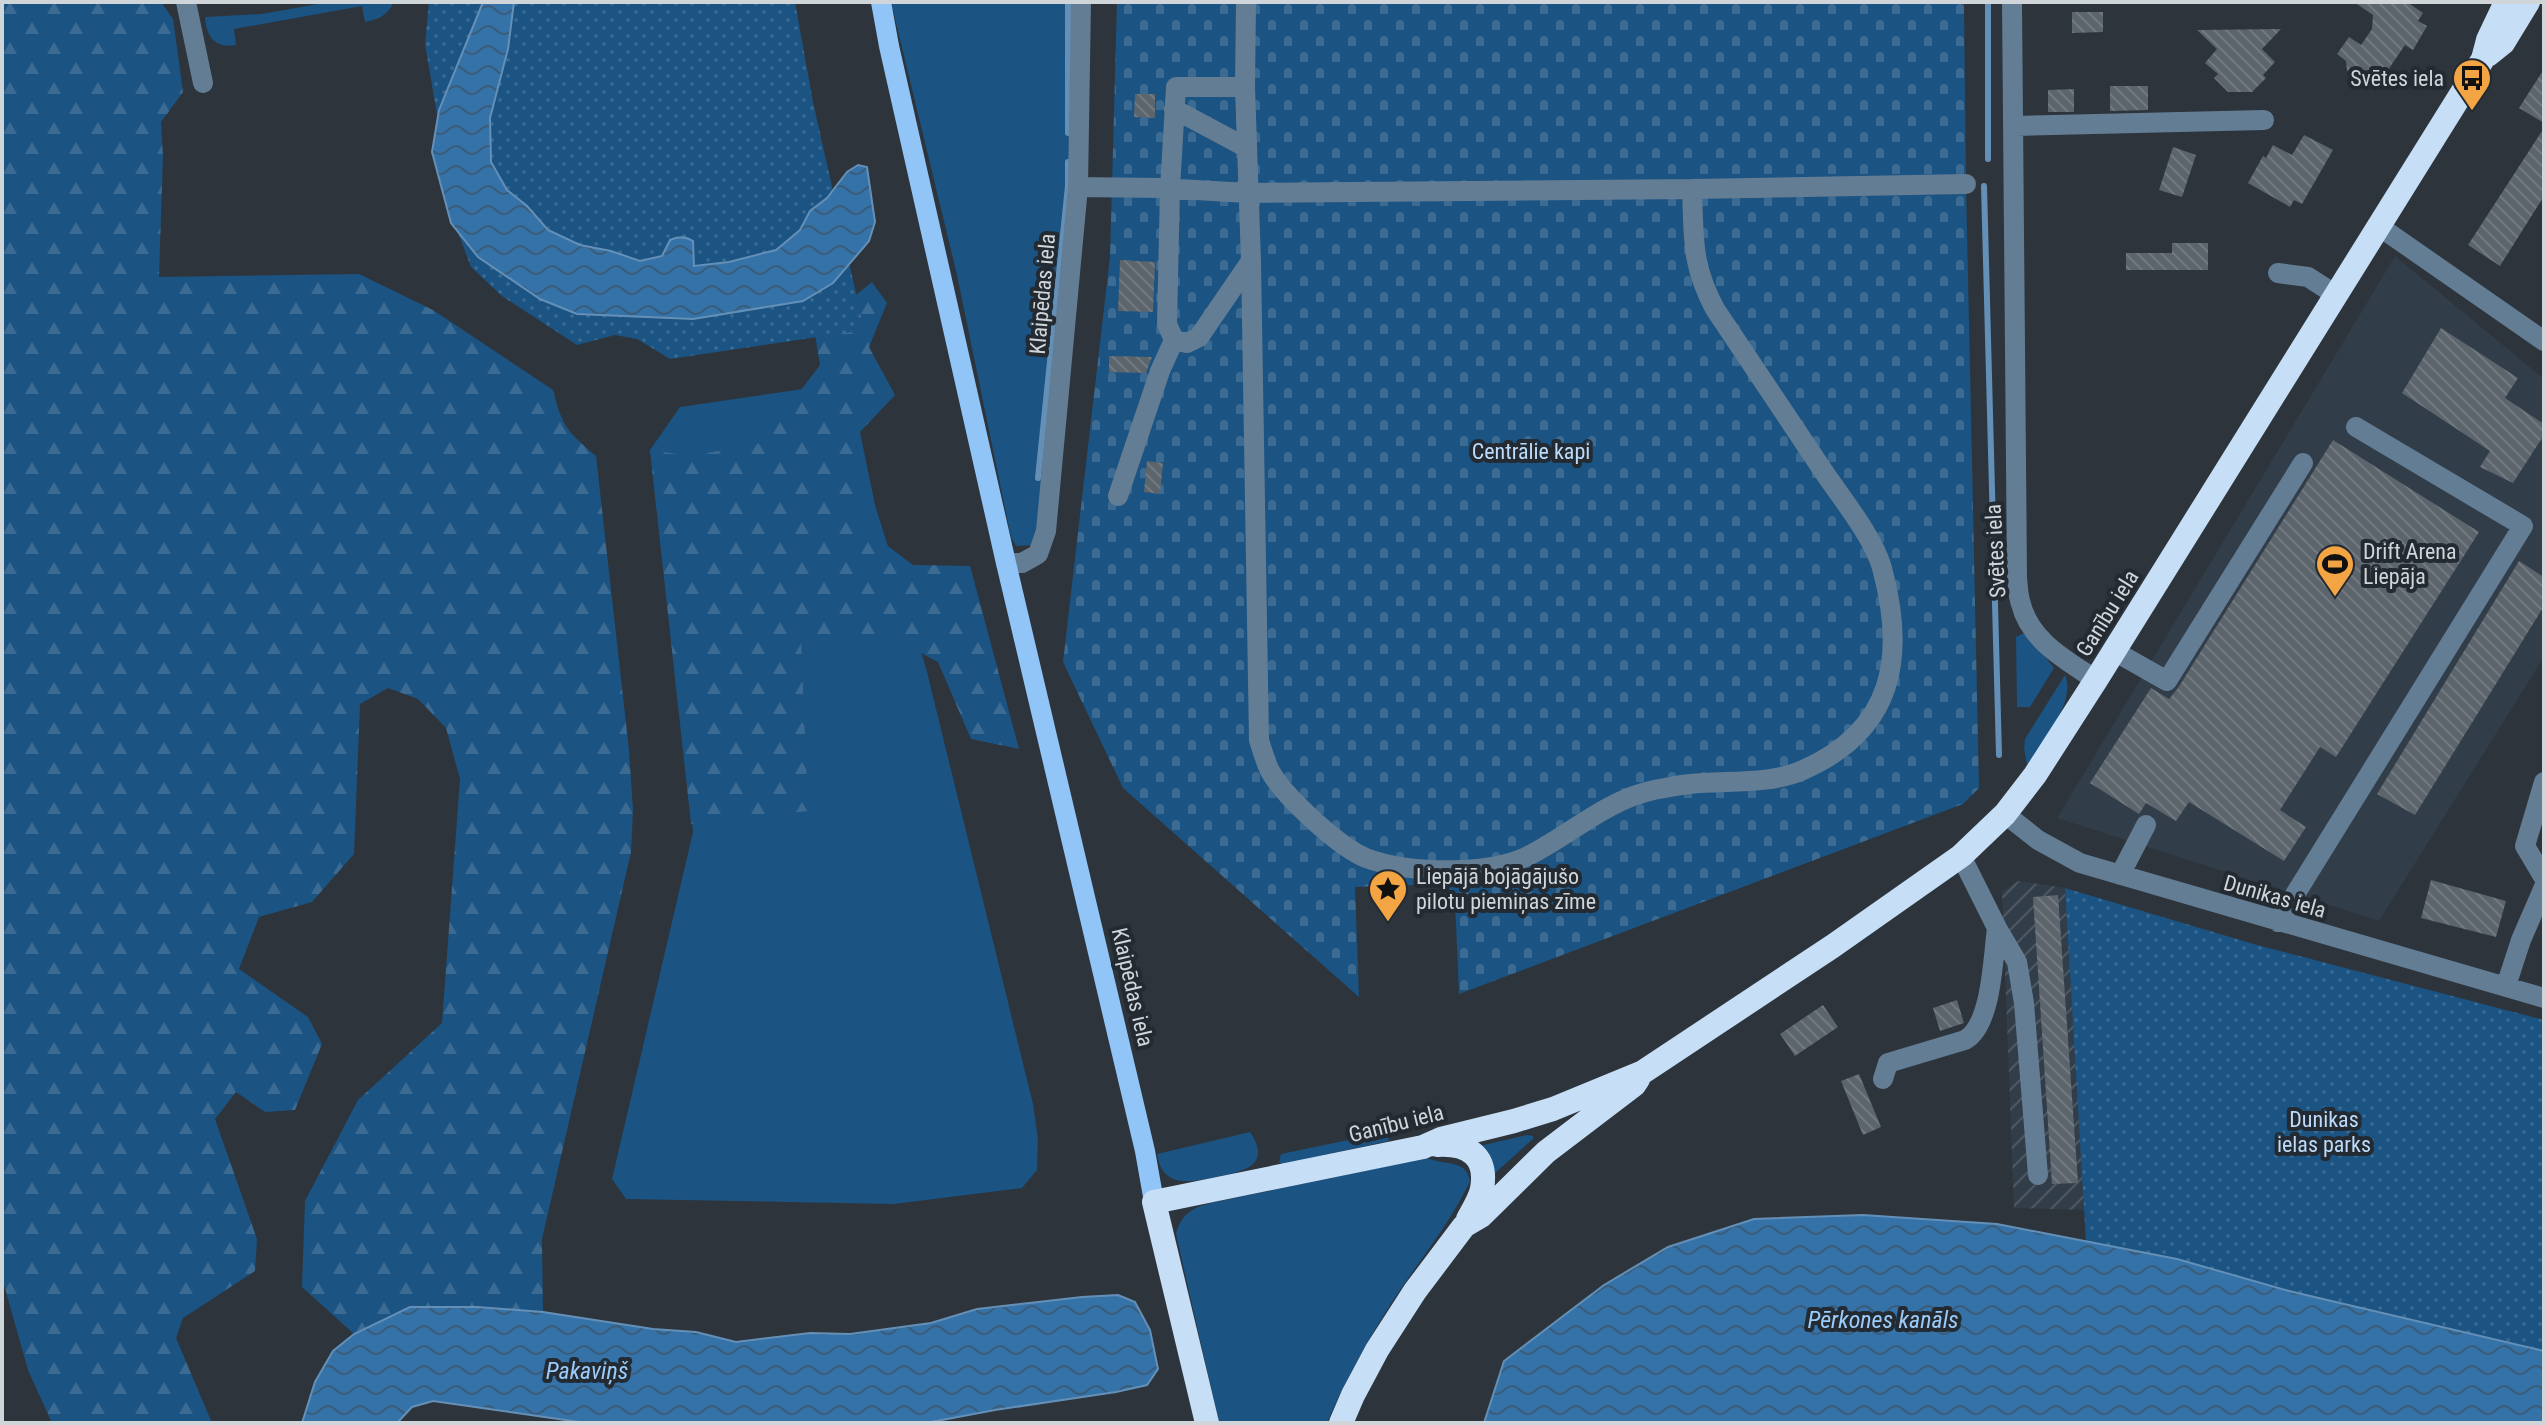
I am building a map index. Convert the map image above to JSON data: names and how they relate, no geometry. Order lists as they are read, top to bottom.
{
  "streets": {
    "highway": ["Klaipēdas iela", "Ganību iela"],
    "street": ["Svētes iela", "Dunikas iela"]
  },
  "crossings": [
    ["Klaipēdas iela", "Ganību iela"],
    ["Svētes iela", "Ganību iela"],
    ["Ganību iela", "Dunikas iela"]
  ],
  "water": ["Pērkones kanāls", "Pakaviņš"],
  "parks": ["Centrālie kapi", "Dunikas ielas parks"],
  "places": {
    "bus stop": ["Svētes iela"],
    "sports": ["Drift Arena Liepāja"],
    "place": ["Liepājā bojāgājušo pilotu piemiņas zīme"]
  }
}
